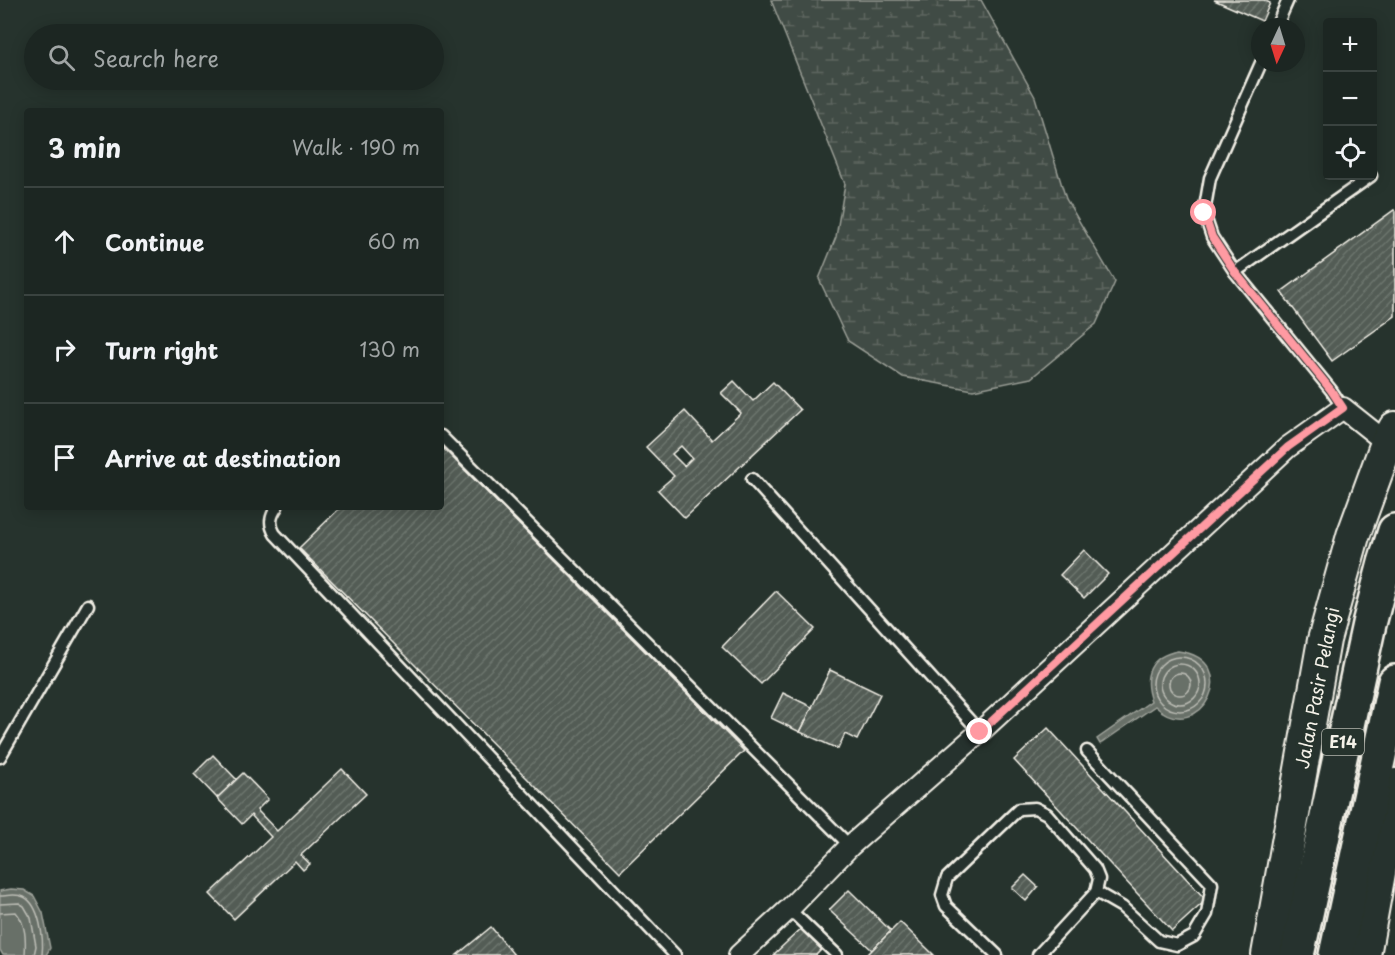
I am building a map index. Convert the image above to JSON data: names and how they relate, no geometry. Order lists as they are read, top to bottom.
{
  "streets": {
    "highway": ["E14"],
    "main road": ["Jalan Pasir Pelangi"]
  },
  "north": "bottom",
  "page": {
    "map_buttons": ["+", "−"],
    "search": "Search here",
    "heading": ["3 min", "Walk · 190 m"],
    "list": [
      ["Continue", "60 m"],
      ["Turn right", "130 m"],
      "Arrive at destination"
    ]
  }
}
